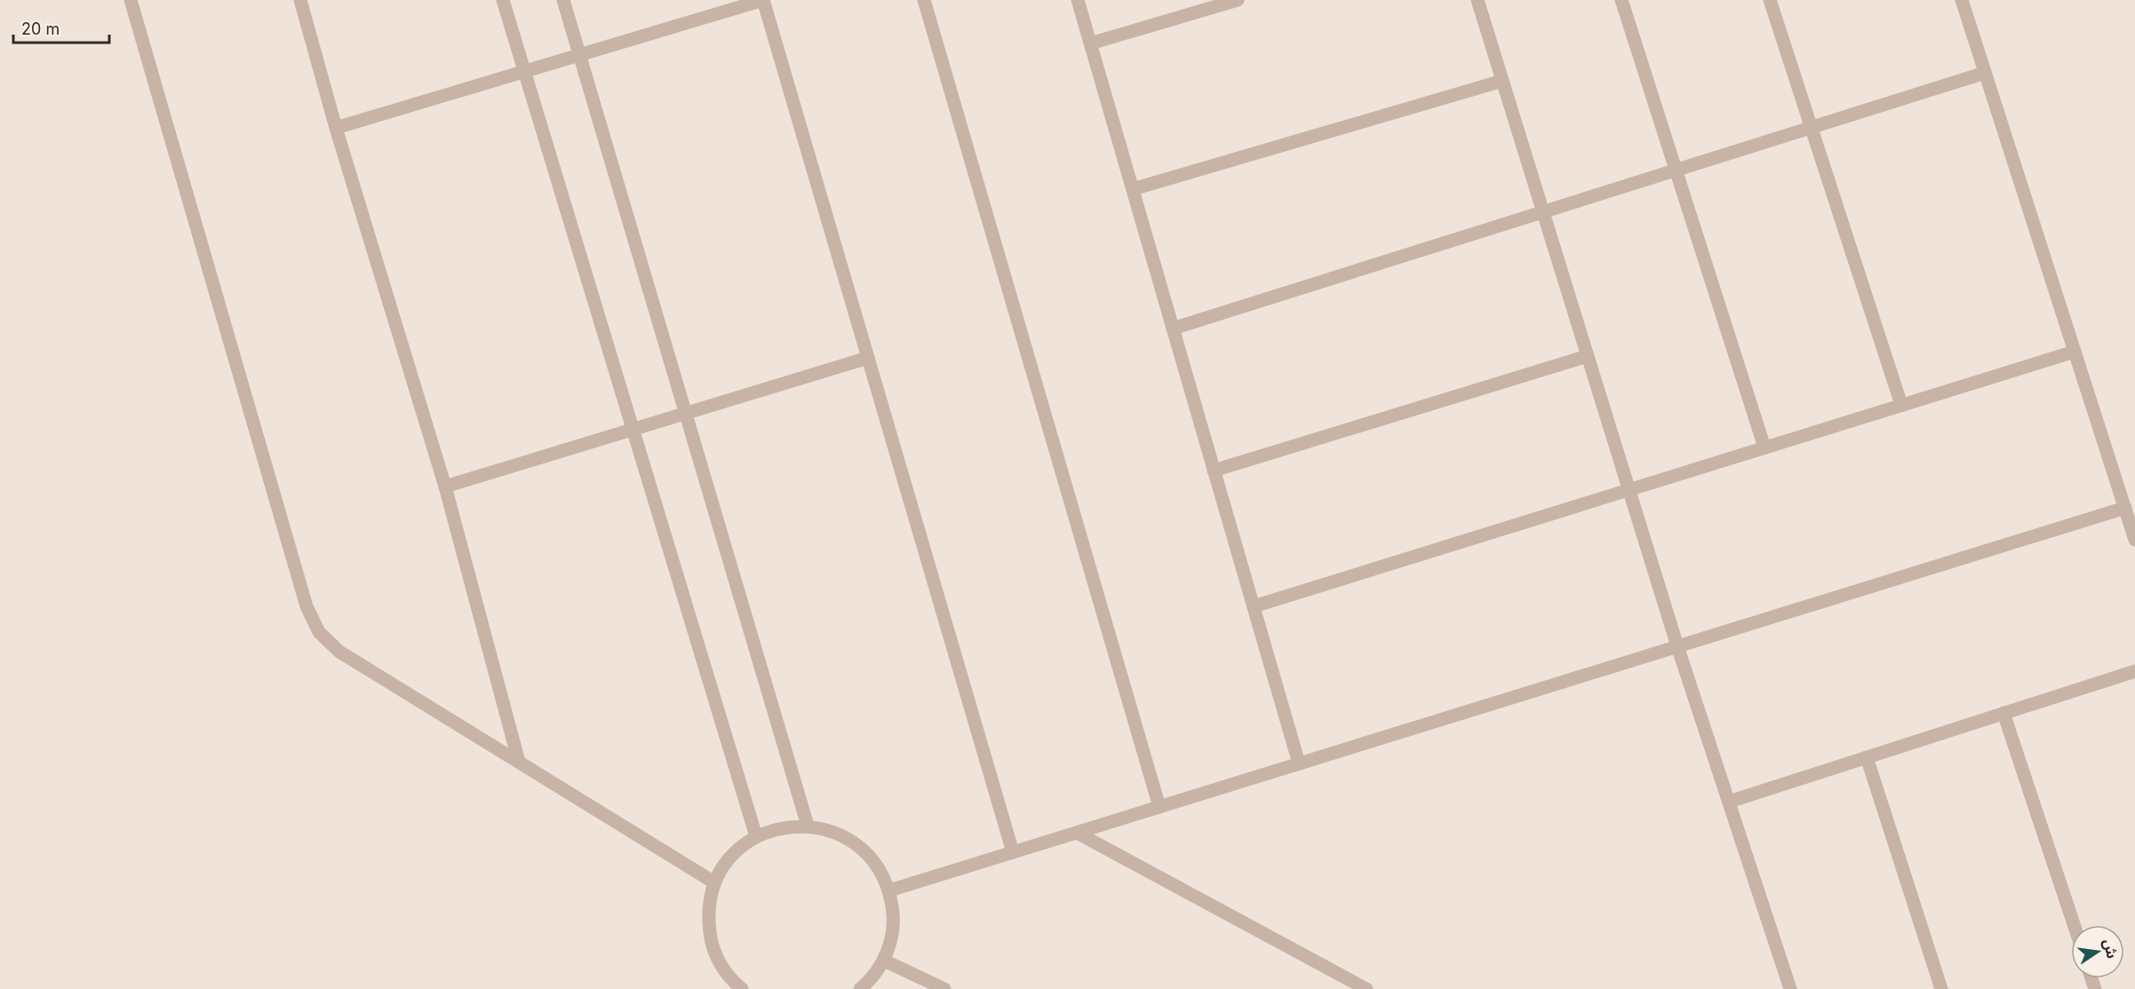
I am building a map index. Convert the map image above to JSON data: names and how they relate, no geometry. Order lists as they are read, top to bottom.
{
  "scale_bar": "20 m",
  "north": "right"
}
